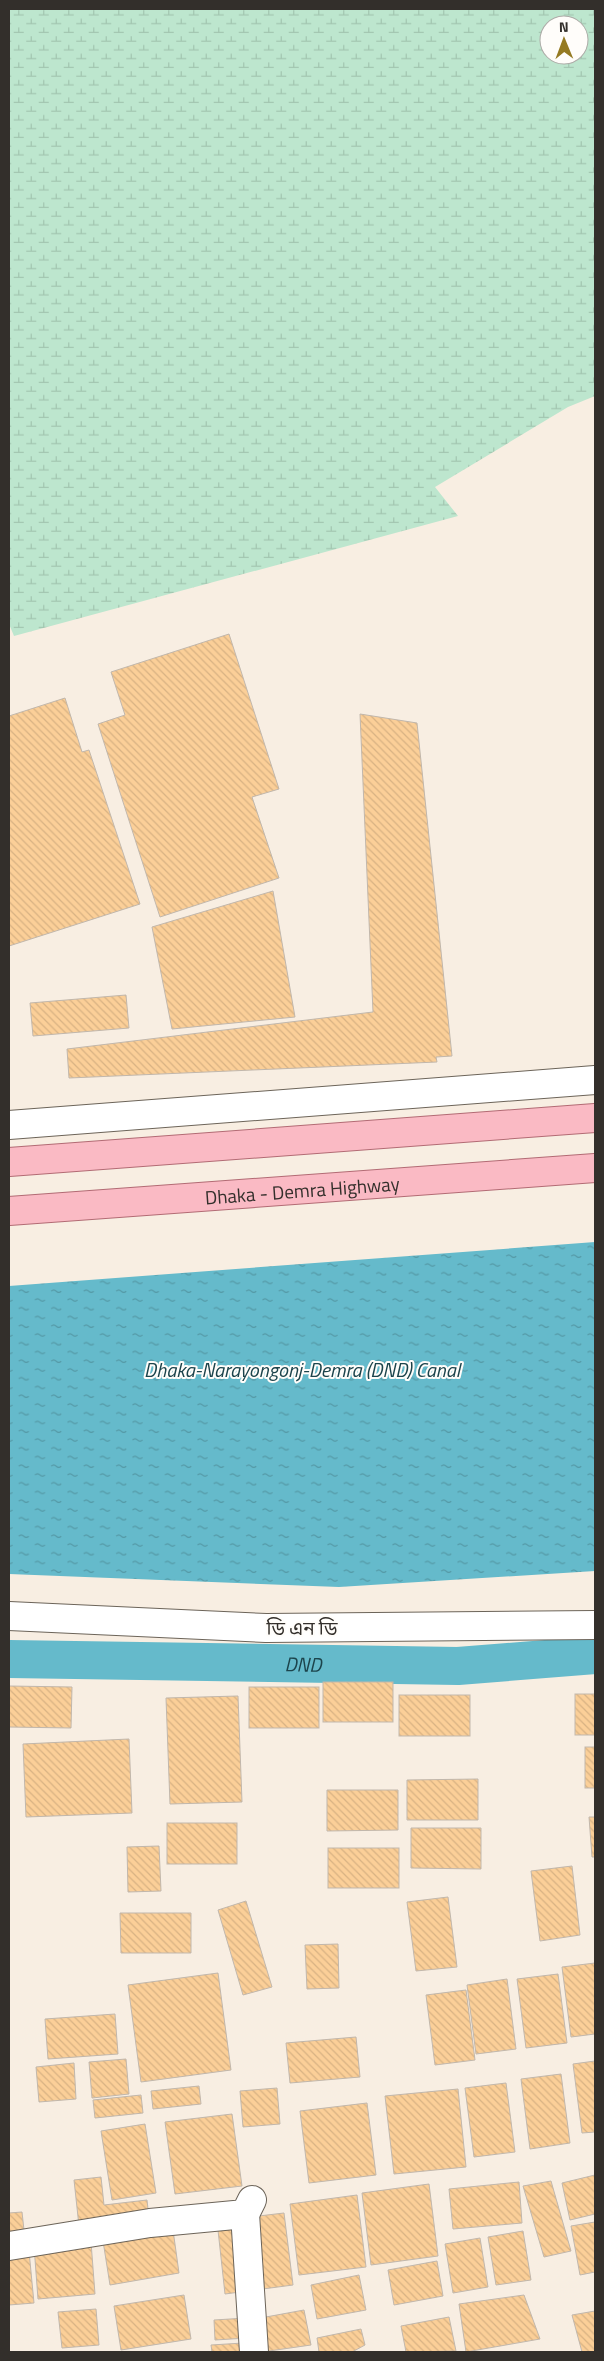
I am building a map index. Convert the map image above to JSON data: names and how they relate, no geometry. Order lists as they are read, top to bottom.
{
  "streets": {
    "main road": ["Dhaka - Demra Highway"],
    "street": ["ডি এন ডি"]
  },
  "water": ["Dhaka-Narayongonj-Demra (DND) Canal", "DND"],
  "north": "top"
}
